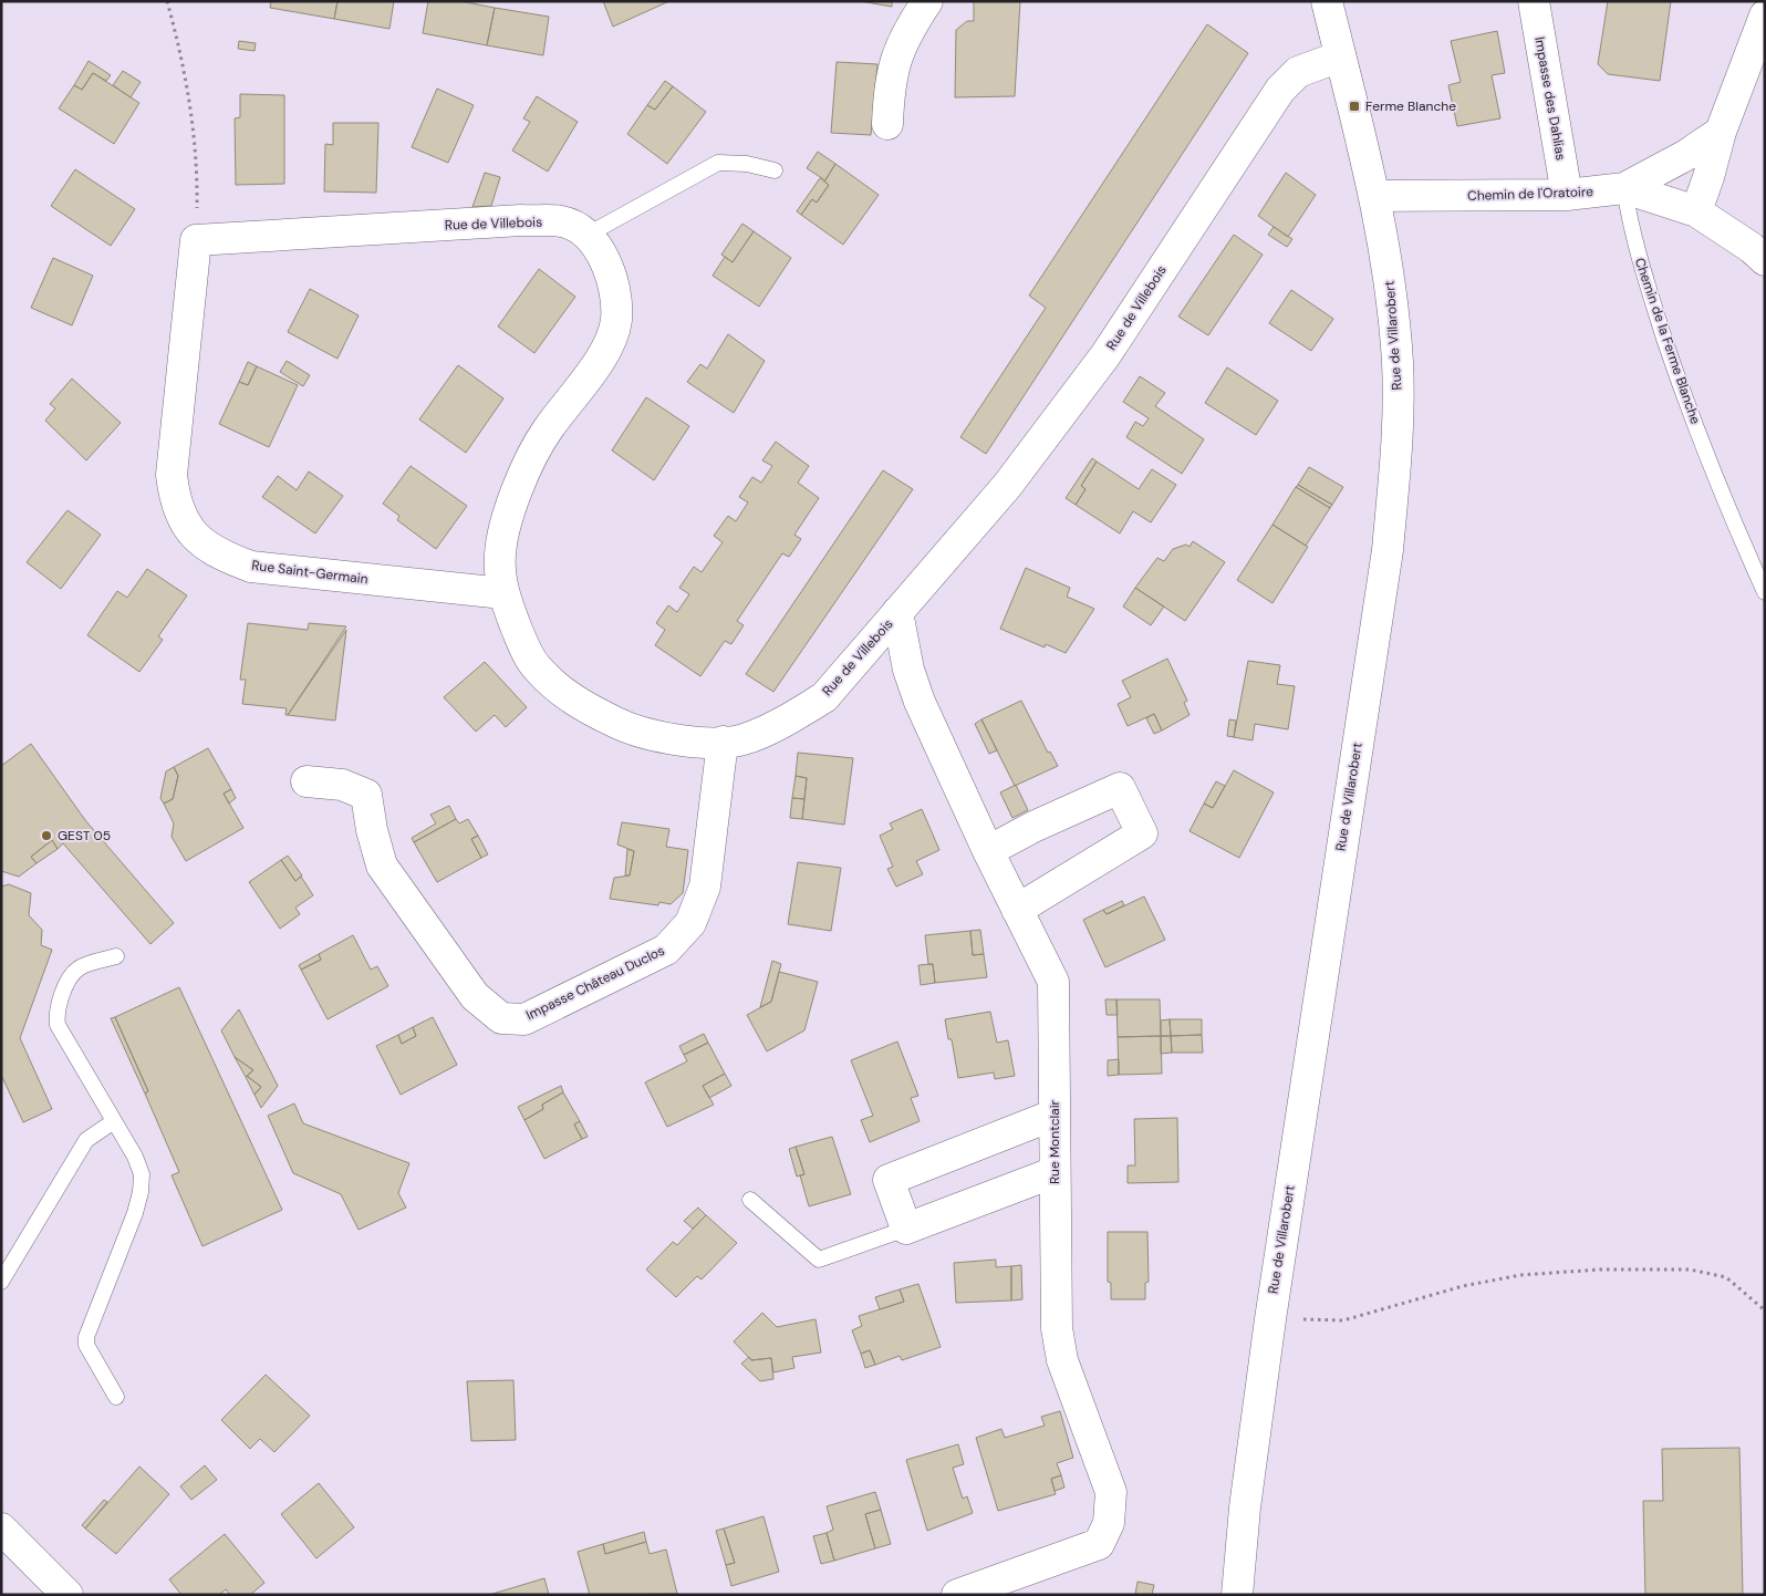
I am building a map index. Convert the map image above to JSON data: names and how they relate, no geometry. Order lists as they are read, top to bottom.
{
  "streets": {
    "street": [
      "Impasse des Dahlias",
      "Chemin de l'Oratoire",
      "Rue de Villebois",
      "Rue de Villarobert",
      "Rue Saint-Germain",
      "Impasse Château Duclos",
      "Rue Montclair"
    ],
    "lane": ["Chemin de la Ferme Blanche"]
  },
  "crossings": [
    ["Impasse des Dahlias", "Chemin de l'Oratoire"],
    ["Chemin de l'Oratoire", "Rue de Villarobert"],
    ["Chemin de l'Oratoire", "Chemin de la Ferme Blanche"],
    ["Rue de Villebois", "Rue de Villarobert"],
    ["Rue de Villebois", "Rue Saint-Germain"],
    ["Rue de Villebois", "Impasse Château Duclos"],
    ["Rue de Villebois", "Rue Montclair"]
  ],
  "places": {
    "transit": ["Ferme Blanche"],
    "other": ["GEST 05"]
  }
}
